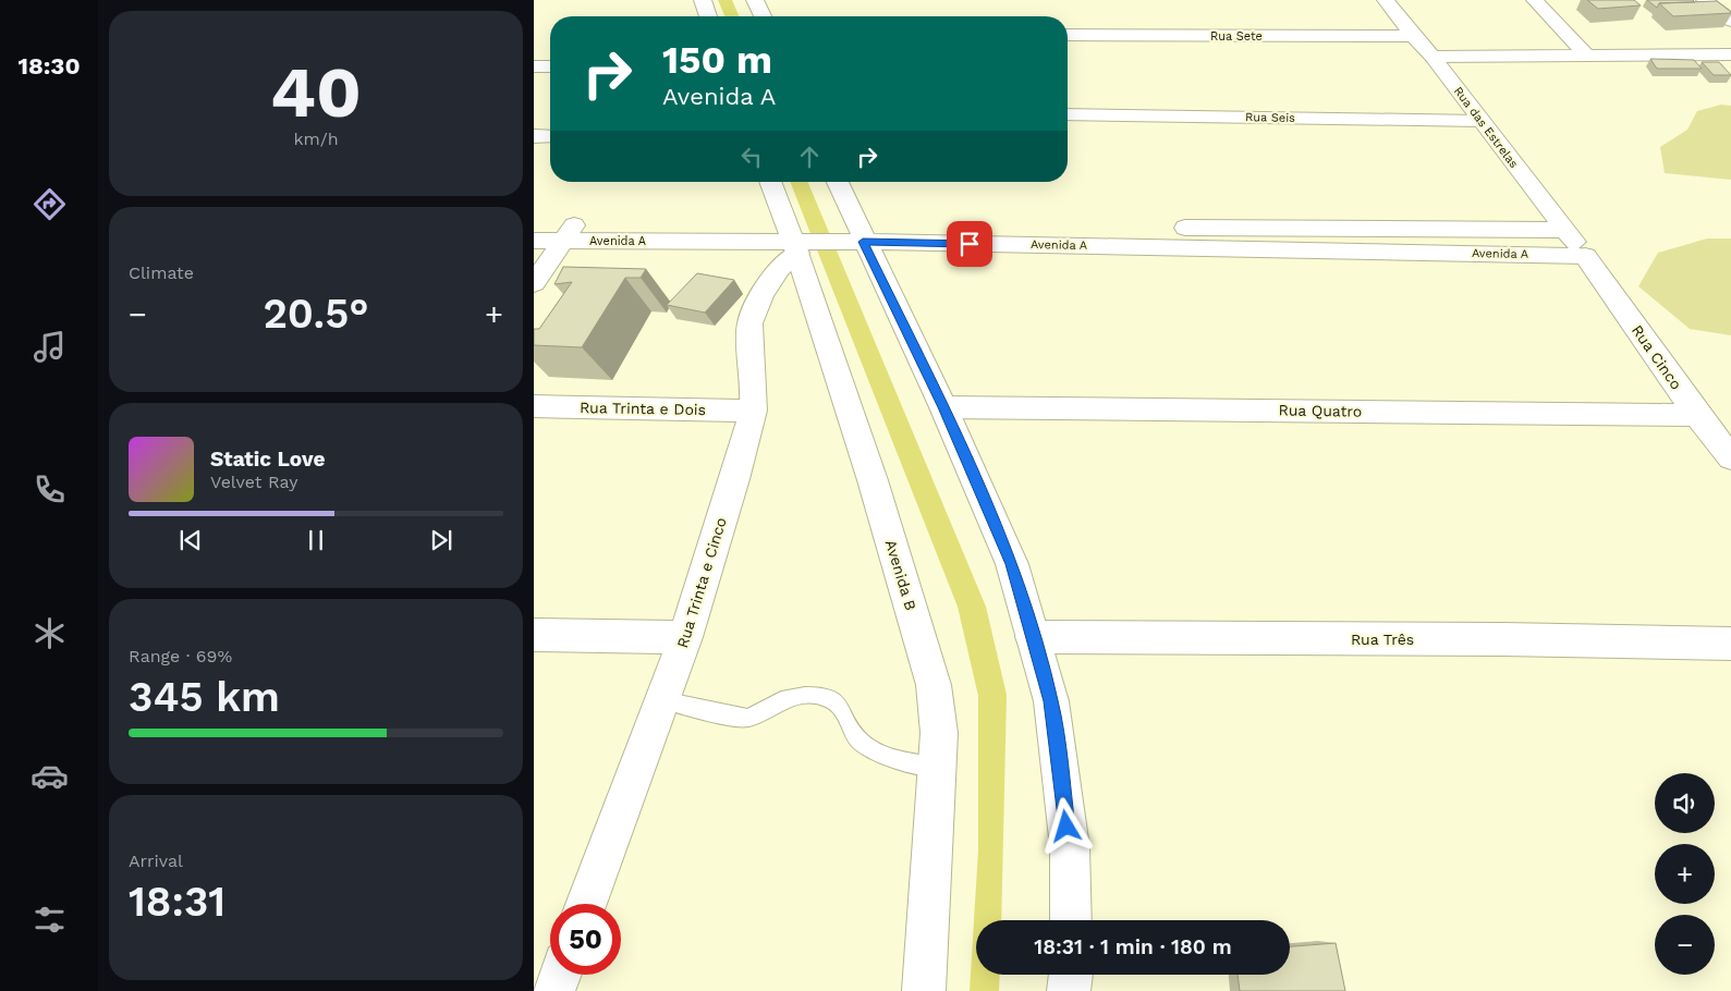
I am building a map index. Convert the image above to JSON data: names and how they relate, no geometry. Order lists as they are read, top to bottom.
{
  "streets": {
    "street": [
      "Rua Sete",
      "Rua Seis",
      "Rua das Estrelas",
      "Avenida A",
      "Rua Cinco",
      "Rua Trinta e Dois",
      "Rua Quatro",
      "Avenida B",
      "Rua Trinta e Cinco",
      "Rua Três"
    ]
  },
  "crossings": [
    ["Rua Sete", "Rua das Estrelas"],
    ["Rua Seis", "Rua das Estrelas"],
    ["Rua das Estrelas", "Avenida A"],
    ["Rua das Estrelas", "Rua Cinco"],
    ["Avenida A", "Rua Cinco"],
    ["Avenida A", "Avenida B"],
    ["Avenida A", "Rua Trinta e Cinco"],
    ["Rua Cinco", "Rua Quatro"],
    ["Rua Trinta e Dois", "Rua Trinta e Cinco"],
    ["Avenida B", "Rua Trinta e Cinco"]
  ],
  "page": {
    "tabs": "18:30",
    "tile": [
      ["40", "km/h"],
      "Climate",
      ["Range · 69%", "345 km"],
      ["Arrival", "18:31"]
    ],
    "turn": ["150 m", "Avenida A"],
    "heat": ["−", "20.5°", "+"],
    "song": ["Static Love", "Velvet Ray"],
    "map_buttons": ["+", "−"],
    "limit": "50",
    "trip": "18:31 · 1 min · 180 m"
  }
}
